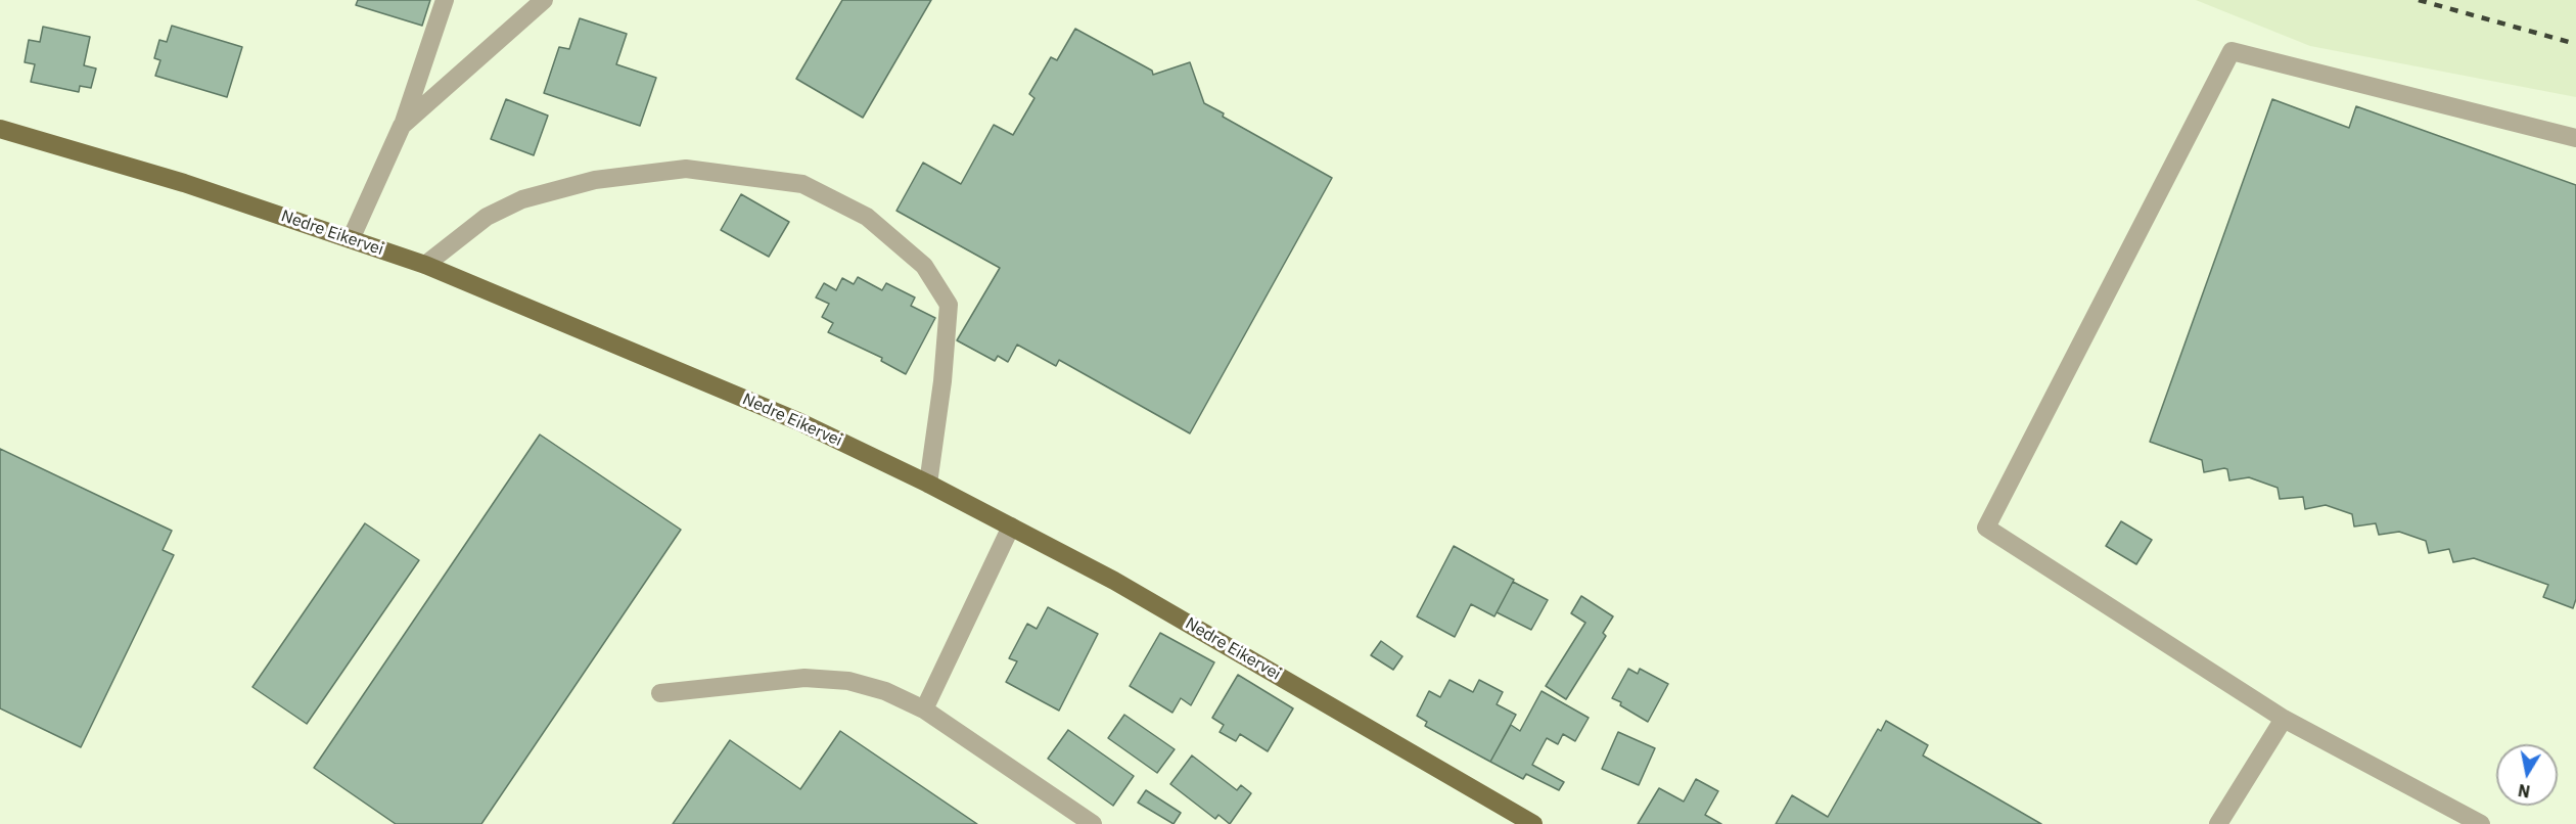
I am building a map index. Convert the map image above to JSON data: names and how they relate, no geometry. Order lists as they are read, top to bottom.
{
  "streets": {
    "main road": ["Nedre Eikervei"]
  },
  "north": "bottom"
}
